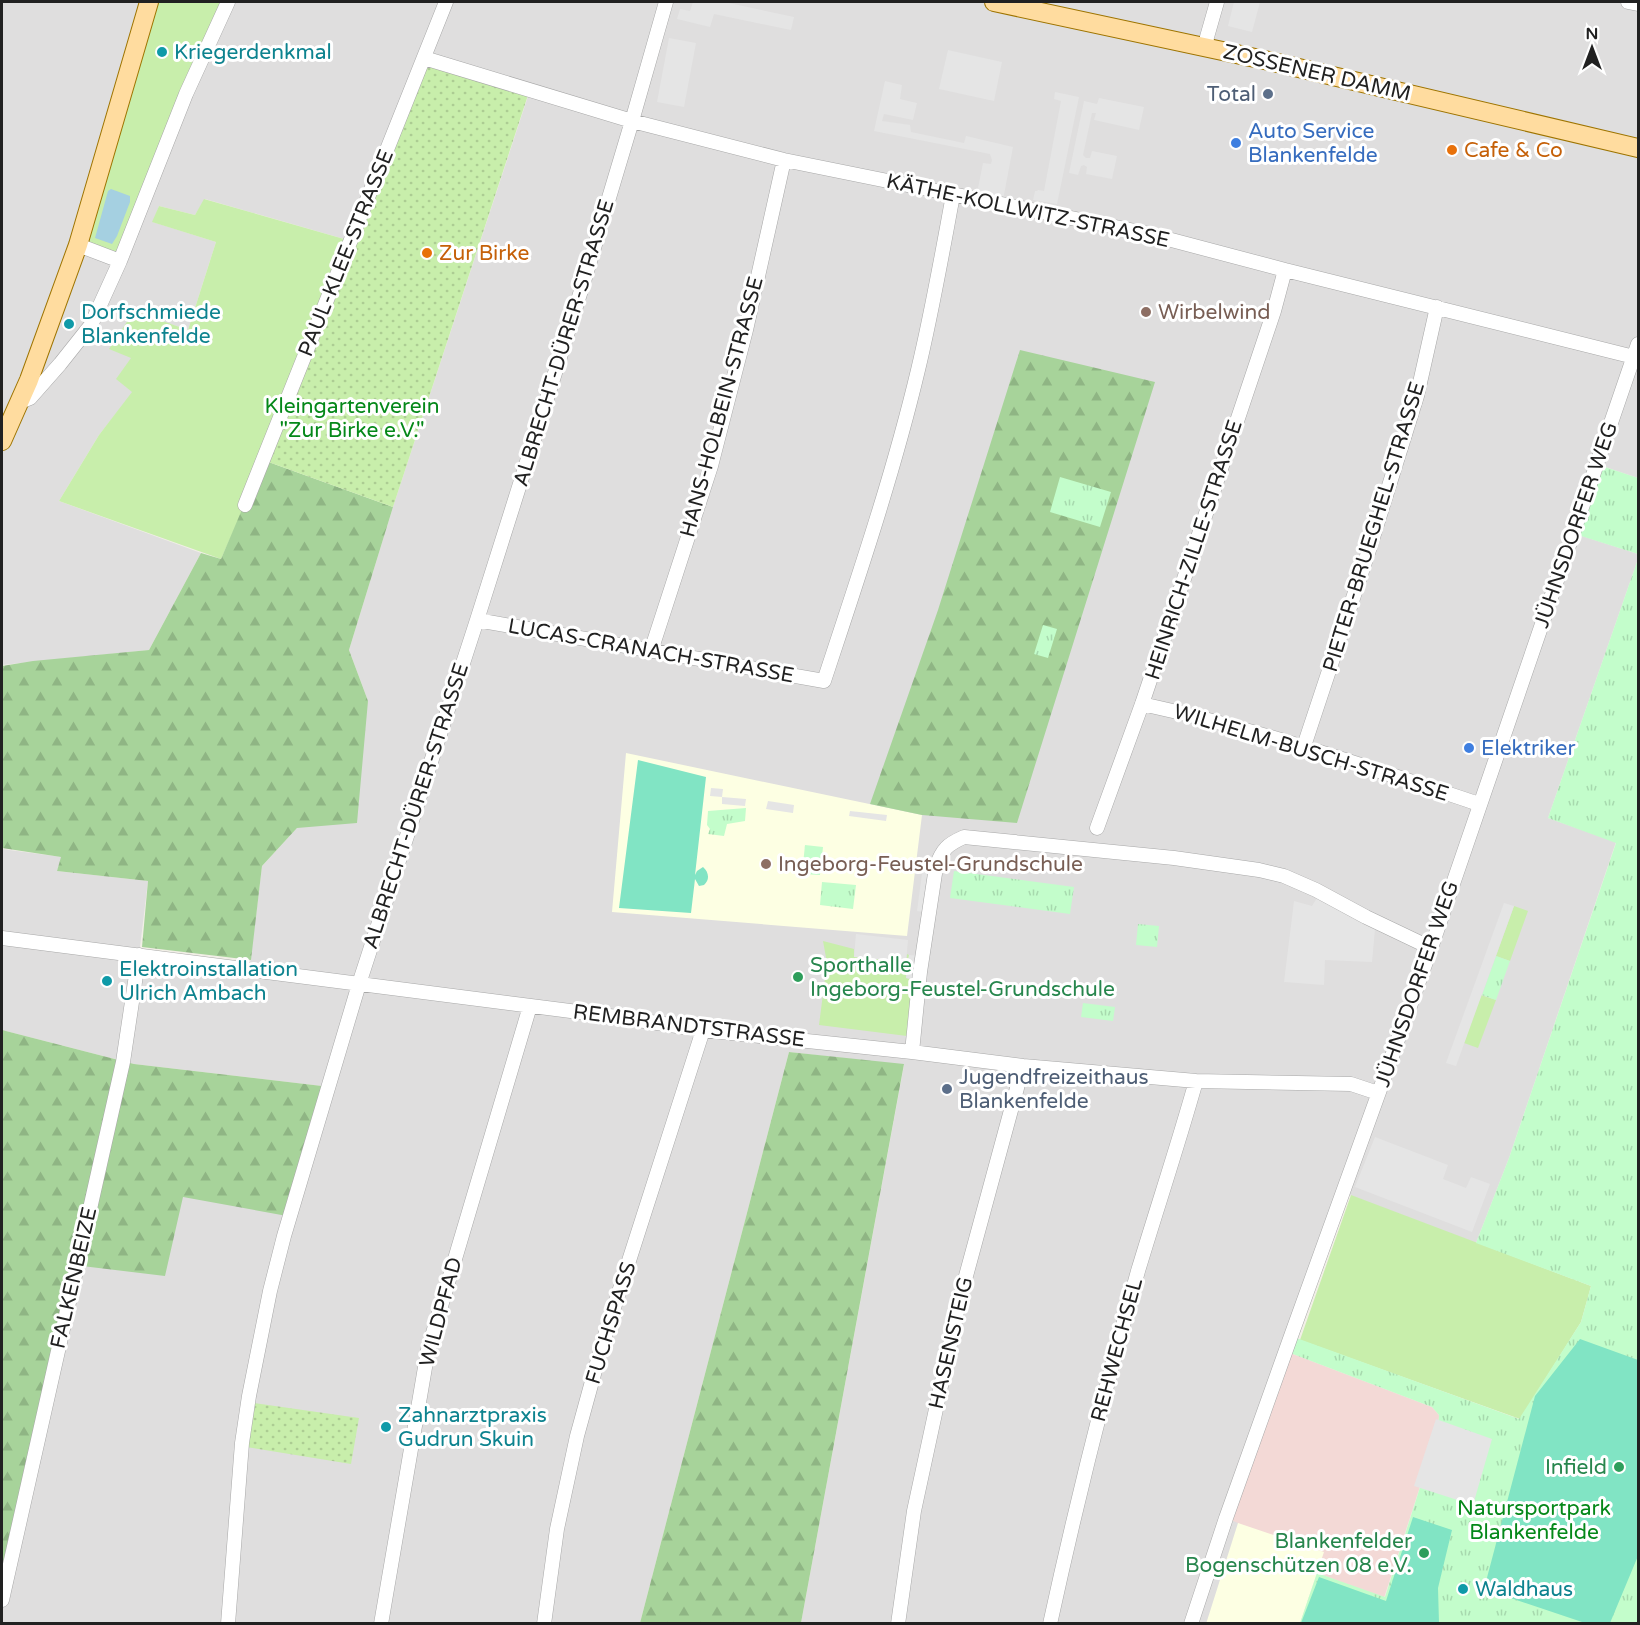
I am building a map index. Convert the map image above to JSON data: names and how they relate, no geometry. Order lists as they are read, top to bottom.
{
  "streets": {
    "main road": ["ZOSSENER DAMM"],
    "street": [
      "KÄTHE-KOLLWITZ-STRASSE",
      "PAUL-KLEE-STRASSE",
      "ALBRECHT-DÜRER-STRASSE",
      "HANS-HOLBEIN-STRASSE",
      "JÜHNSDORFER WEG",
      "PIETER-BRUEGHEL-STRASSE",
      "HEINRICH-ZILLE-STRASSE",
      "LUCAS-CRANACH-STRASSE",
      "WILHELM-BUSCH-STRASSE",
      "REMBRANDTSTRASSE",
      "FALKENBEIZE",
      "WILDPFAD",
      "FUCHSPASS",
      "HASENSTEIG",
      "REHWECHSEL"
    ]
  },
  "crossings": [
    ["KÄTHE-KOLLWITZ-STRASSE", "PAUL-KLEE-STRASSE"],
    ["KÄTHE-KOLLWITZ-STRASSE", "ALBRECHT-DÜRER-STRASSE"],
    ["KÄTHE-KOLLWITZ-STRASSE", "HANS-HOLBEIN-STRASSE"],
    ["KÄTHE-KOLLWITZ-STRASSE", "JÜHNSDORFER WEG"],
    ["KÄTHE-KOLLWITZ-STRASSE", "PIETER-BRUEGHEL-STRASSE"],
    ["KÄTHE-KOLLWITZ-STRASSE", "HEINRICH-ZILLE-STRASSE"],
    ["KÄTHE-KOLLWITZ-STRASSE", "LUCAS-CRANACH-STRASSE"],
    ["ALBRECHT-DÜRER-STRASSE", "LUCAS-CRANACH-STRASSE"],
    ["ALBRECHT-DÜRER-STRASSE", "REMBRANDTSTRASSE"],
    ["HANS-HOLBEIN-STRASSE", "LUCAS-CRANACH-STRASSE"],
    ["JÜHNSDORFER WEG", "WILHELM-BUSCH-STRASSE"],
    ["JÜHNSDORFER WEG", "REMBRANDTSTRASSE"],
    ["PIETER-BRUEGHEL-STRASSE", "WILHELM-BUSCH-STRASSE"],
    ["HEINRICH-ZILLE-STRASSE", "WILHELM-BUSCH-STRASSE"],
    ["REMBRANDTSTRASSE", "FALKENBEIZE"],
    ["REMBRANDTSTRASSE", "WILDPFAD"],
    ["REMBRANDTSTRASSE", "FUCHSPASS"],
    ["REMBRANDTSTRASSE", "HASENSTEIG"],
    ["REMBRANDTSTRASSE", "REHWECHSEL"]
  ],
  "parks": ["Kleingartenverein \"Zur Birke e.V.\"", "Natursportpark Blankenfelde"],
  "places": [
    "Kriegerdenkmal",
    "Total",
    "Auto Service Blankenfelde",
    "Cafe & Co",
    "Zur Birke",
    "Wirbelwind",
    "Dorfschmiede Blankenfelde",
    "Elektriker",
    "Ingeborg-Feustel-Grundschule",
    "Sporthalle Ingeborg-Feustel-Grundschule",
    "Elektroinstallation Ulrich Ambach",
    "Jugendfreizeithaus Blankenfelde",
    "Zahnarztpraxis Gudrun Skuin",
    "Infield",
    "Blankenfelder Bogenschützen 08 e.V.",
    "Waldhaus"
  ],
  "north": "top"
}
